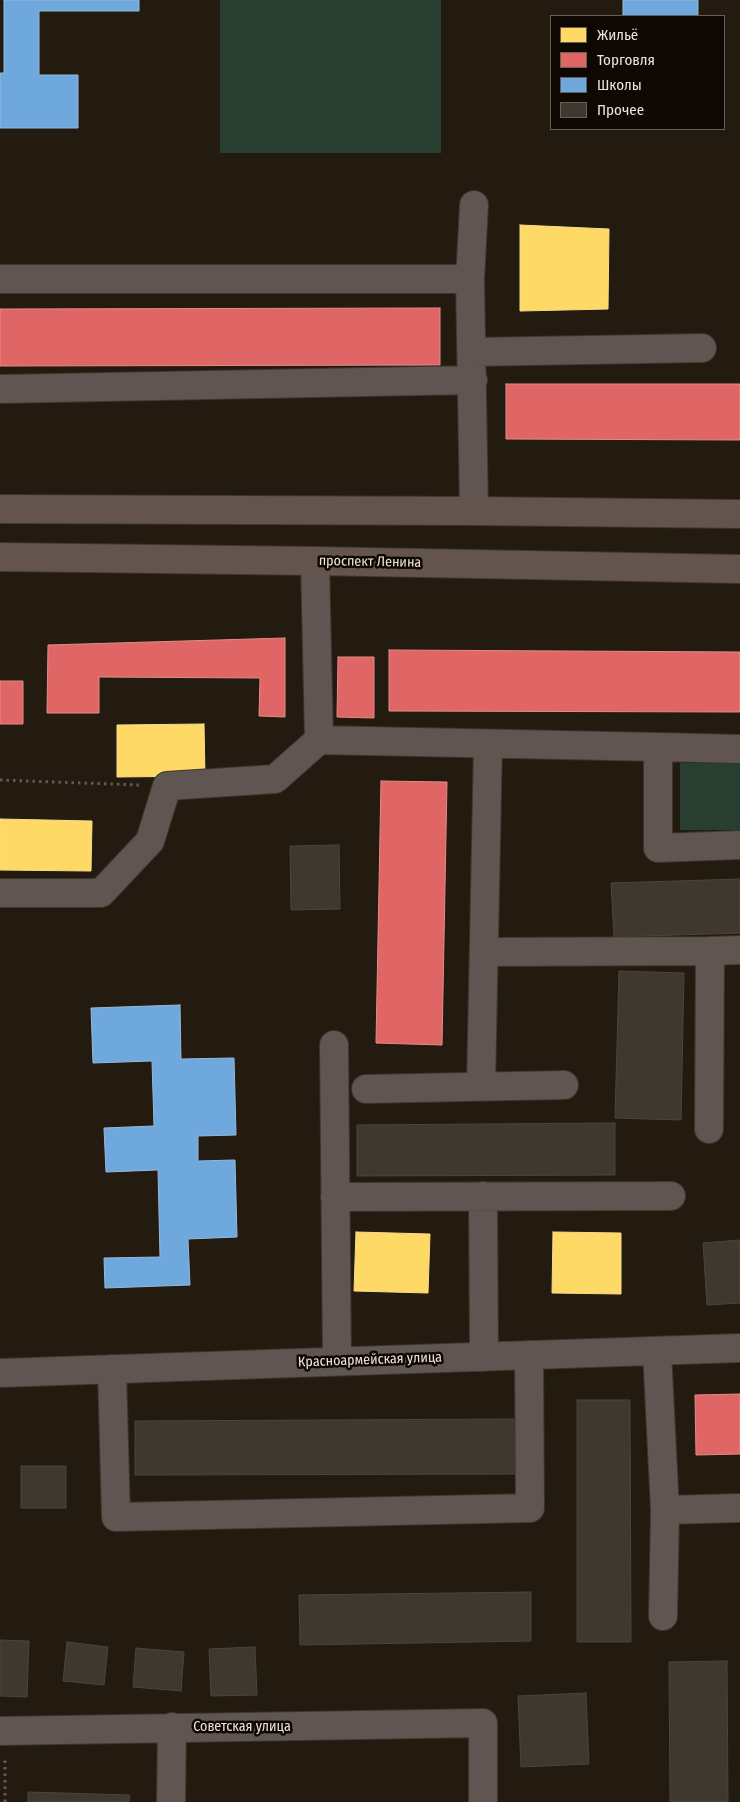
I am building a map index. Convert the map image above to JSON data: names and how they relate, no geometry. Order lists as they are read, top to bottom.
{
  "streets": {
    "main road": ["проспект Ленина"],
    "street": ["Красноармейская улица", "Советская улица"]
  },
  "legend": [
    "Жильё",
    "Торговля",
    "Школы",
    "Прочее"
  ]
}
